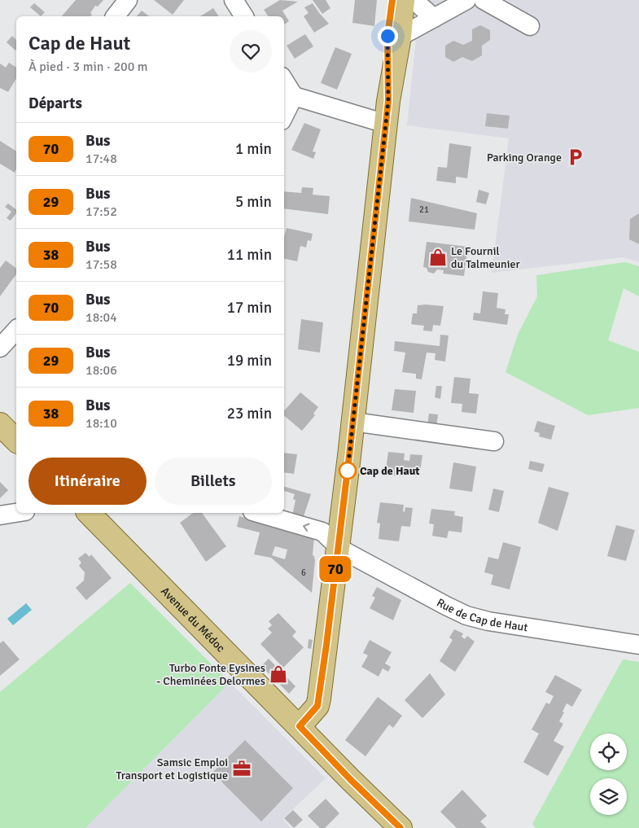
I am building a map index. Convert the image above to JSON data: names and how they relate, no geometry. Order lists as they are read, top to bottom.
{
  "streets": {
    "main road": ["Avenue du Médoc"],
    "street": ["Rue de Cap de Haut"]
  },
  "places": {
    "parking": ["Parking Orange"],
    "shop": ["Le Fournil du Talmeunier", "Turbo Fonte Eysines - Cheminées Delormes"],
    "other": ["Cap de Haut"],
    "office": ["Samsic Emploi Transport et Logistique"]
  },
  "lines": ["bus line 70"],
  "house_numbers": ["21", "6"],
  "page": {
    "on_map": "70",
    "heading": [
      ["Cap de Haut", "À pied · 3 min · 200 m"],
      "Départs"
    ],
    "list": [
      {
        "mark": "70",
        "name": "Bus",
        "note": "17:48",
        "value": "1 min"
      },
      {
        "mark": "29",
        "name": "Bus",
        "note": "17:52",
        "value": "5 min"
      },
      {
        "mark": "38",
        "name": "Bus",
        "note": "17:58",
        "value": "11 min"
      },
      {
        "mark": "70",
        "name": "Bus",
        "note": "18:04",
        "value": "17 min"
      },
      {
        "mark": "29",
        "name": "Bus",
        "note": "18:06",
        "value": "19 min"
      },
      {
        "mark": "38",
        "name": "Bus",
        "note": "18:10",
        "value": "23 min"
      }
    ],
    "buttons": ["Itinéraire", "Billets"]
  }
}
